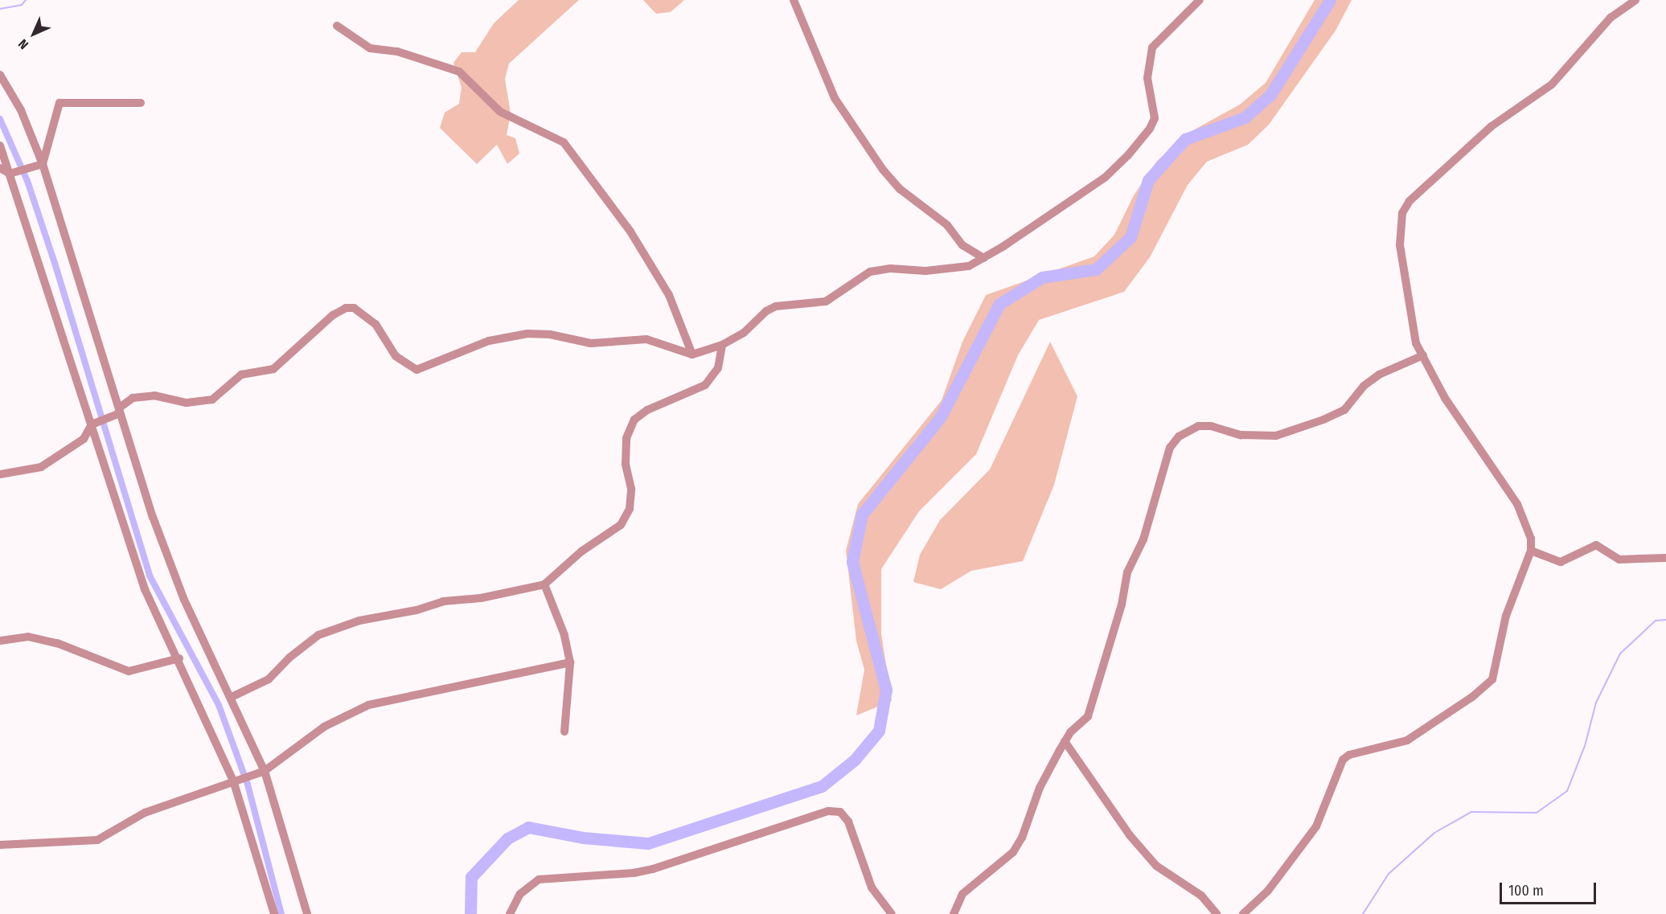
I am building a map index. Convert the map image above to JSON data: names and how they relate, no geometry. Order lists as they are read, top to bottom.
{
  "scale_bar": "100 m",
  "north": "bottom left"
}
